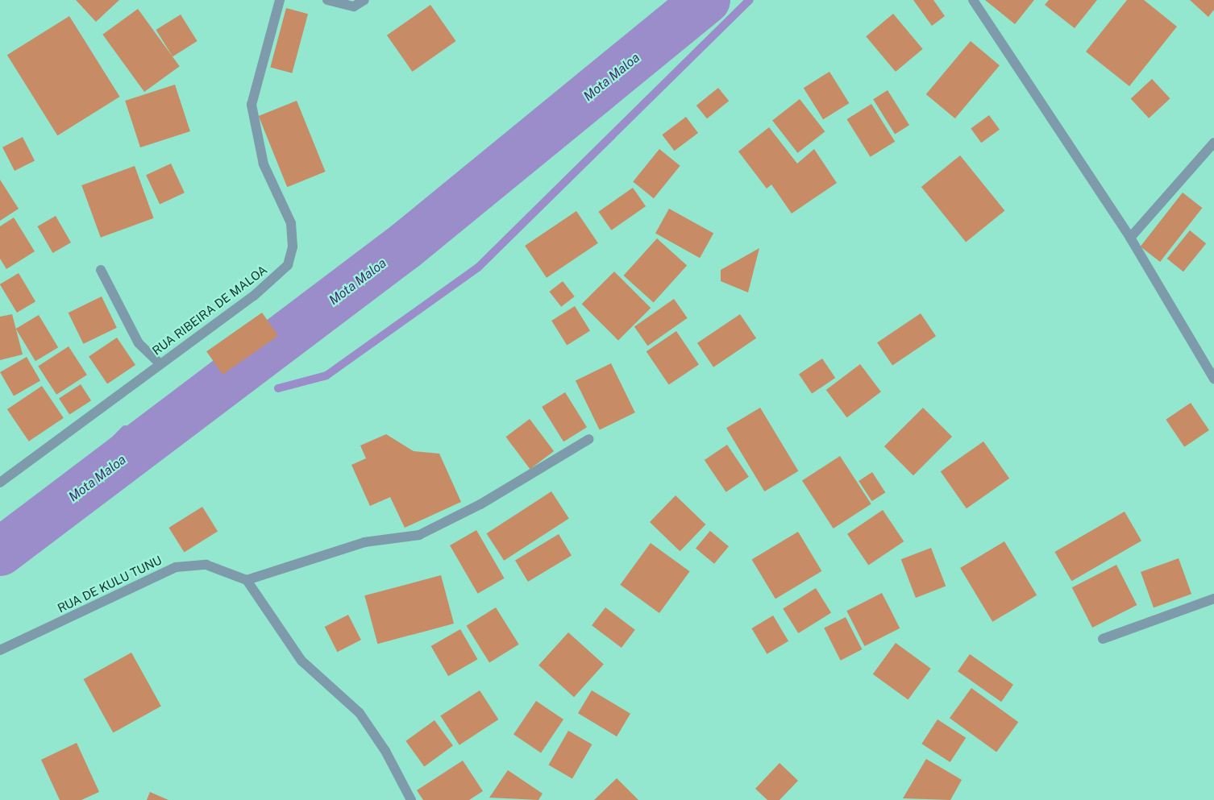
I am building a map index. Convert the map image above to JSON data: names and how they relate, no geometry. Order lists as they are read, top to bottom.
{
  "streets": {
    "street": ["RUA RIBEIRA DE MALOA", "RUA DE KULU TUNU"]
  },
  "water": ["Mota Maloa"]
}
